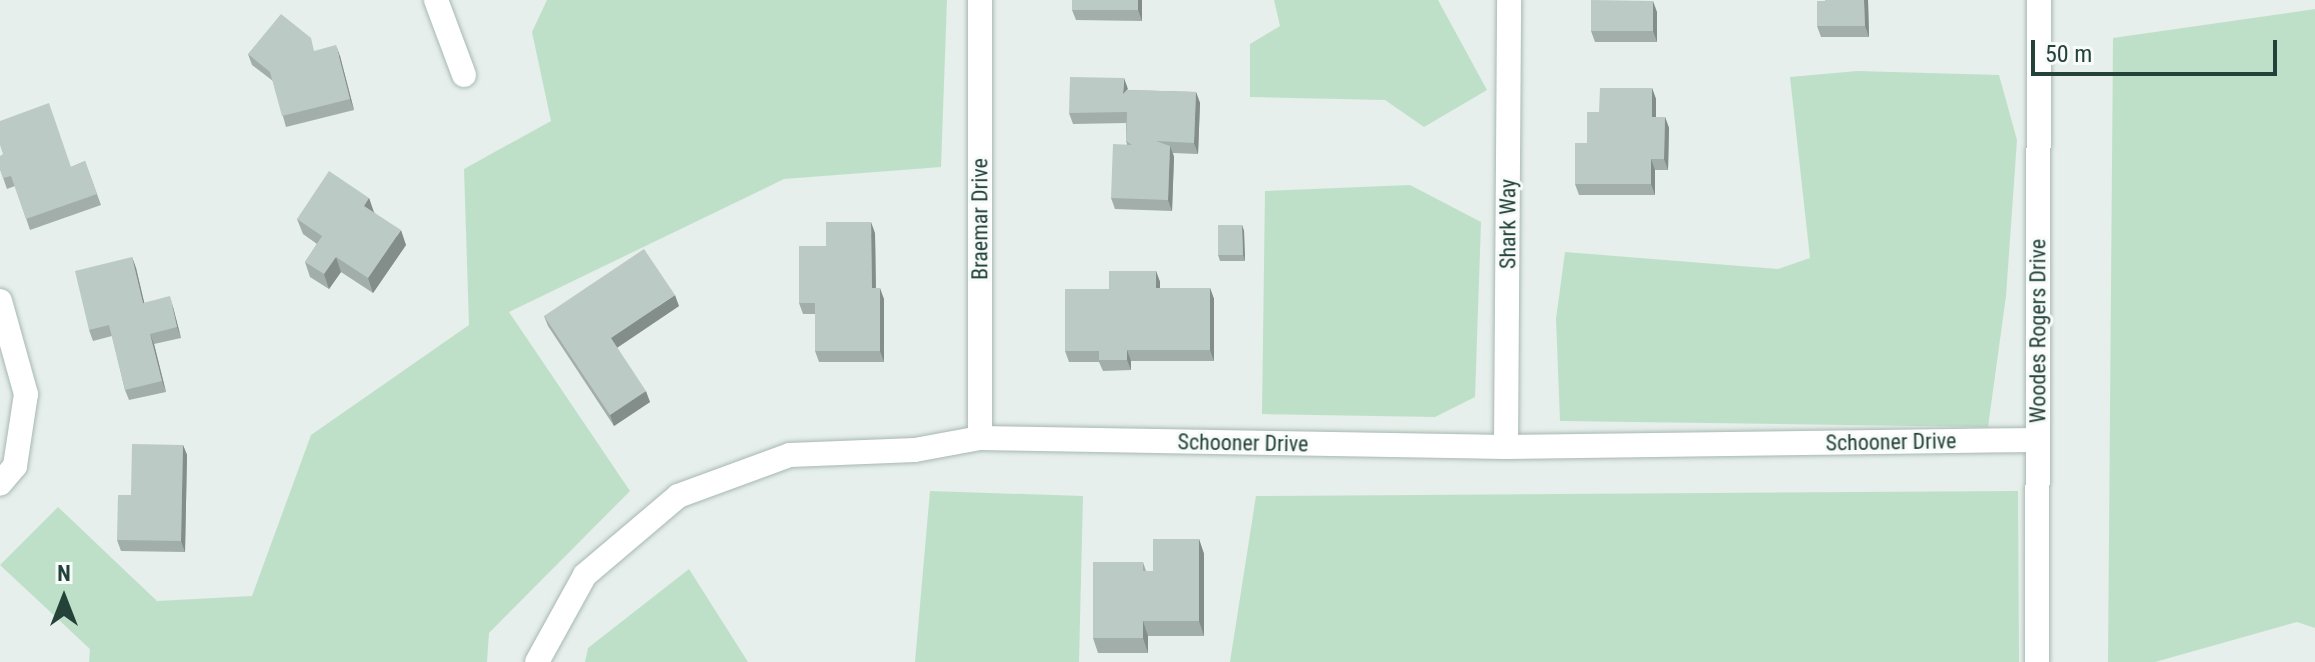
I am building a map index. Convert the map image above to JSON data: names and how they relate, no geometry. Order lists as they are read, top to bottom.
{
  "streets": {
    "street": [
      "Braemar Drive",
      "Shark Way",
      "Woodes Rogers Drive",
      "Schooner Drive"
    ]
  },
  "crossings": [
    ["Braemar Drive", "Schooner Drive"],
    ["Shark Way", "Schooner Drive"],
    ["Woodes Rogers Drive", "Schooner Drive"]
  ],
  "scale_bar": "50 m",
  "north": "top"
}
